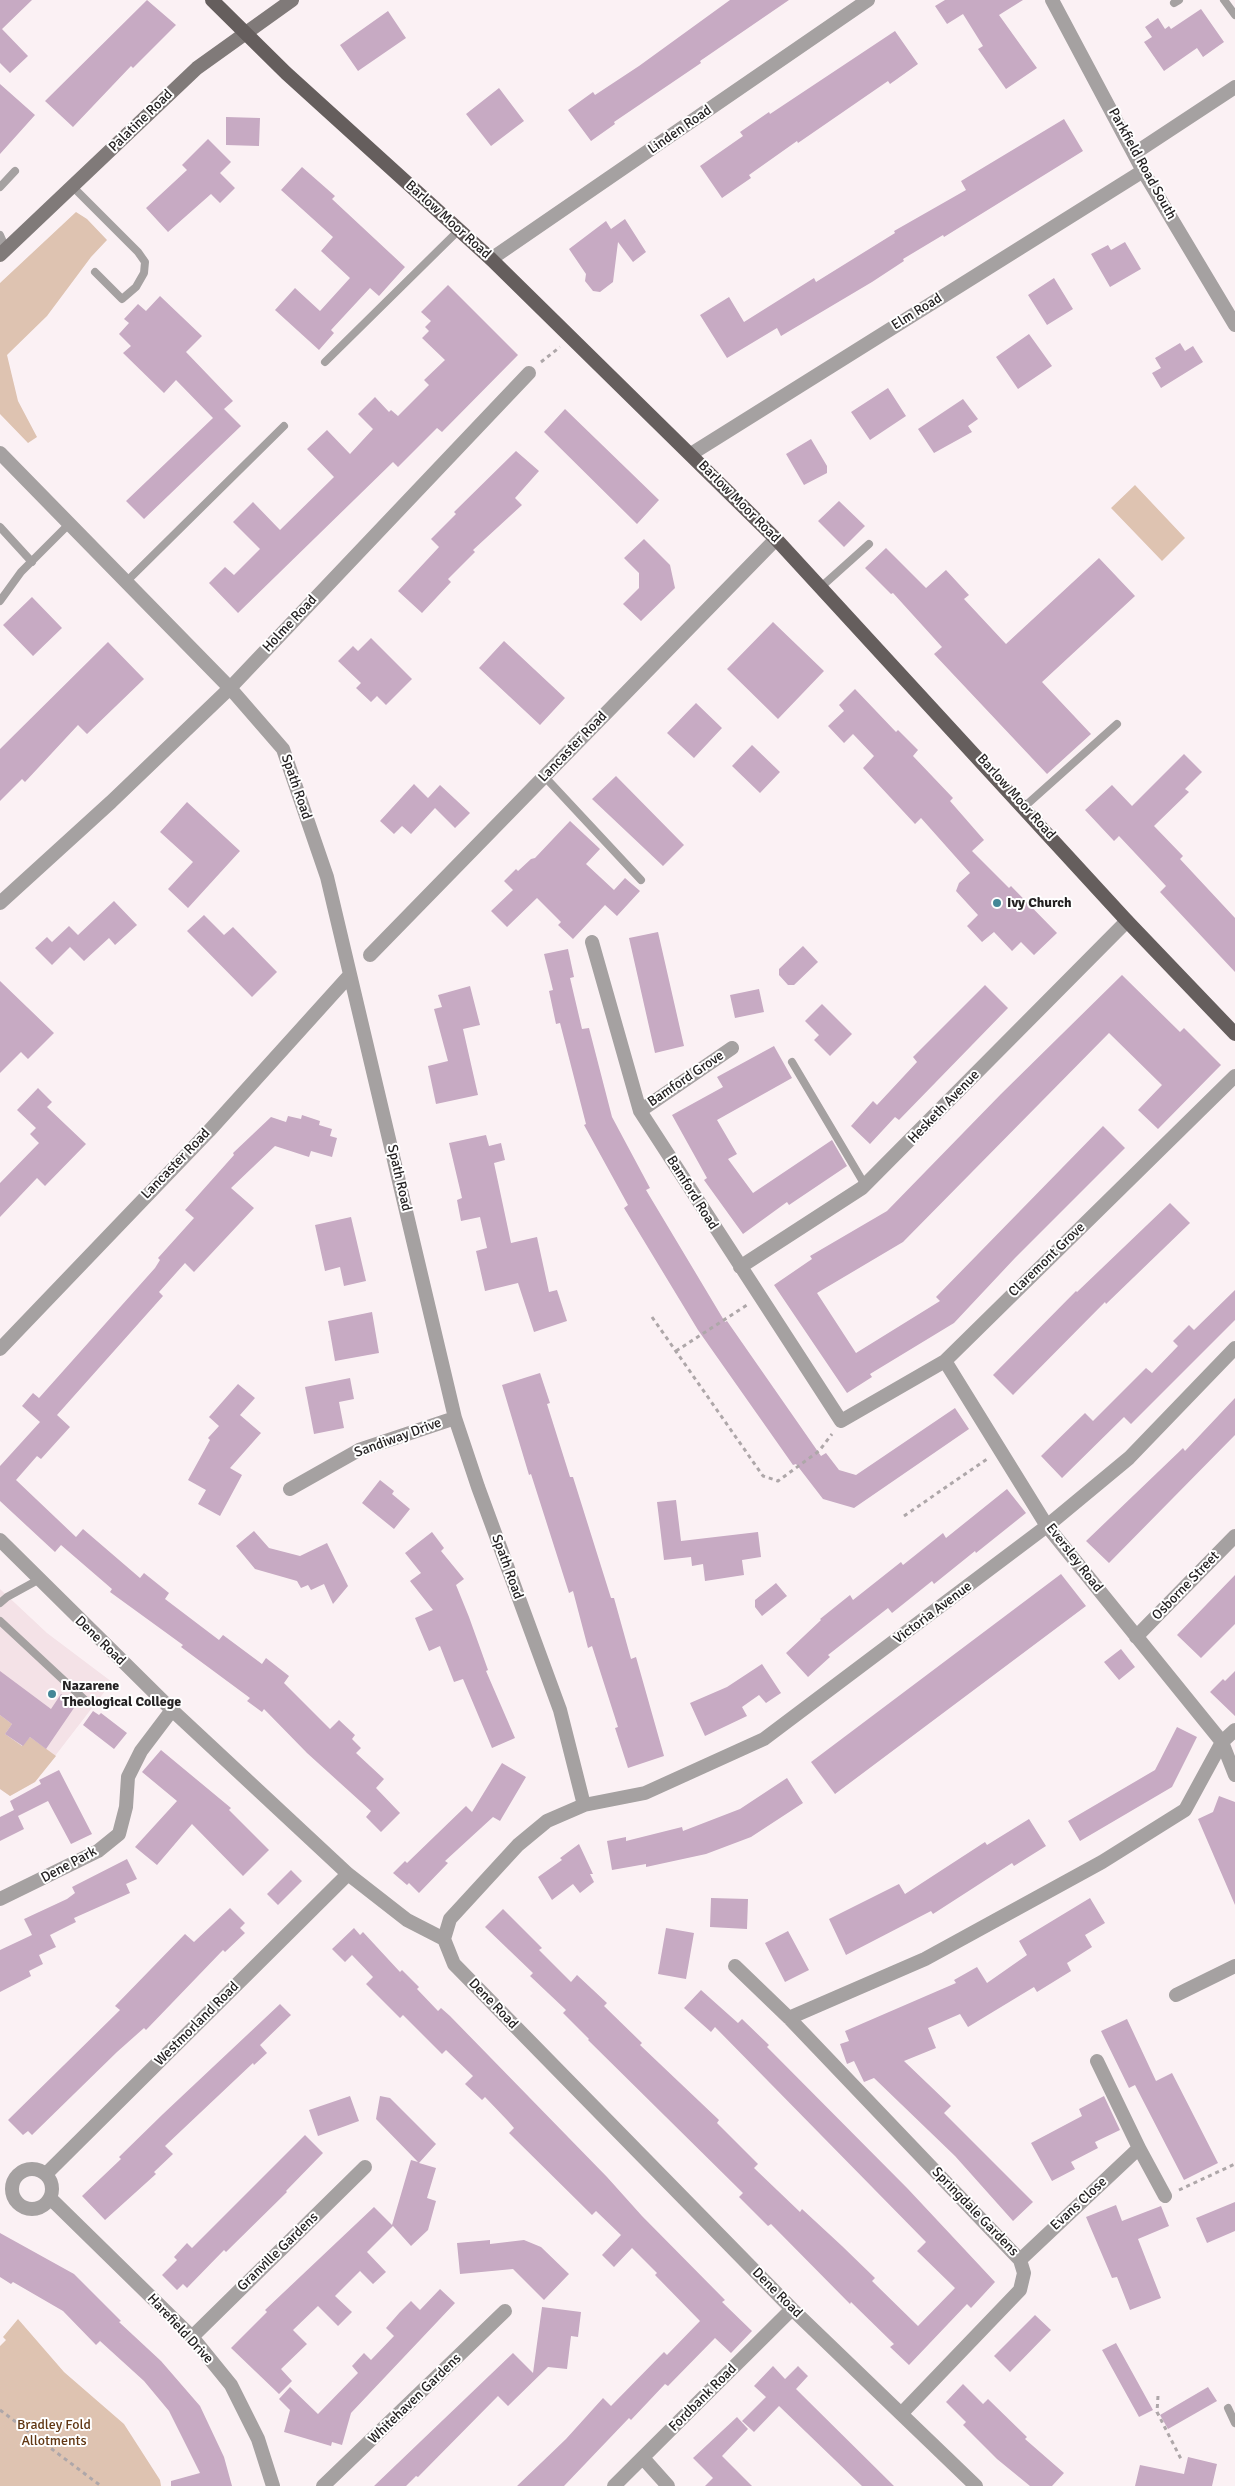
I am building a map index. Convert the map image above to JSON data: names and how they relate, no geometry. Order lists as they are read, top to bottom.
{
  "streets": {
    "main road": ["Palatine Road", "Barlow Moor Road"],
    "street": [
      "Linden Road",
      "Parkfield Road South",
      "Elm Road",
      "Holme Road",
      "Lancaster Road",
      "Spath Road",
      "Bamford Grove",
      "Hesketh Avenue",
      "Bamford Road",
      "Claremont Grove",
      "Sandiway Drive",
      "Eversley Road",
      "Osborne Street",
      "Victoria Avenue",
      "Dene Road",
      "Dene Park",
      "Westmorland Road",
      "Evans Close",
      "Springdale Gardens",
      "Granville Gardens",
      "Harefield Drive",
      "Fordbank Road",
      "Whitehaven Gardens"
    ]
  },
  "crossings": [
    ["Palatine Road", "Barlow Moor Road"],
    ["Linden Road", "Barlow Moor Road"],
    ["Parkfield Road South", "Elm Road"],
    ["Barlow Moor Road", "Elm Road"],
    ["Barlow Moor Road", "Lancaster Road"],
    ["Barlow Moor Road", "Hesketh Avenue"],
    ["Holme Road", "Spath Road"],
    ["Lancaster Road", "Spath Road"],
    ["Spath Road", "Sandiway Drive"],
    ["Spath Road", "Victoria Avenue"],
    ["Bamford Grove", "Bamford Road"],
    ["Hesketh Avenue", "Bamford Road"],
    ["Bamford Road", "Claremont Grove"],
    ["Claremont Grove", "Eversley Road"],
    ["Eversley Road", "Osborne Street"],
    ["Eversley Road", "Victoria Avenue"],
    ["Dene Road", "Dene Park"],
    ["Dene Road", "Westmorland Road"],
    ["Dene Road", "Springdale Gardens"],
    ["Dene Road", "Fordbank Road"],
    ["Westmorland Road", "Harefield Drive"],
    ["Evans Close", "Springdale Gardens"],
    ["Granville Gardens", "Harefield Drive"]
  ],
  "parks": ["Bradley Fold Allotments"],
  "places": ["Ivy Church", "Nazarene Theological College"]
}
